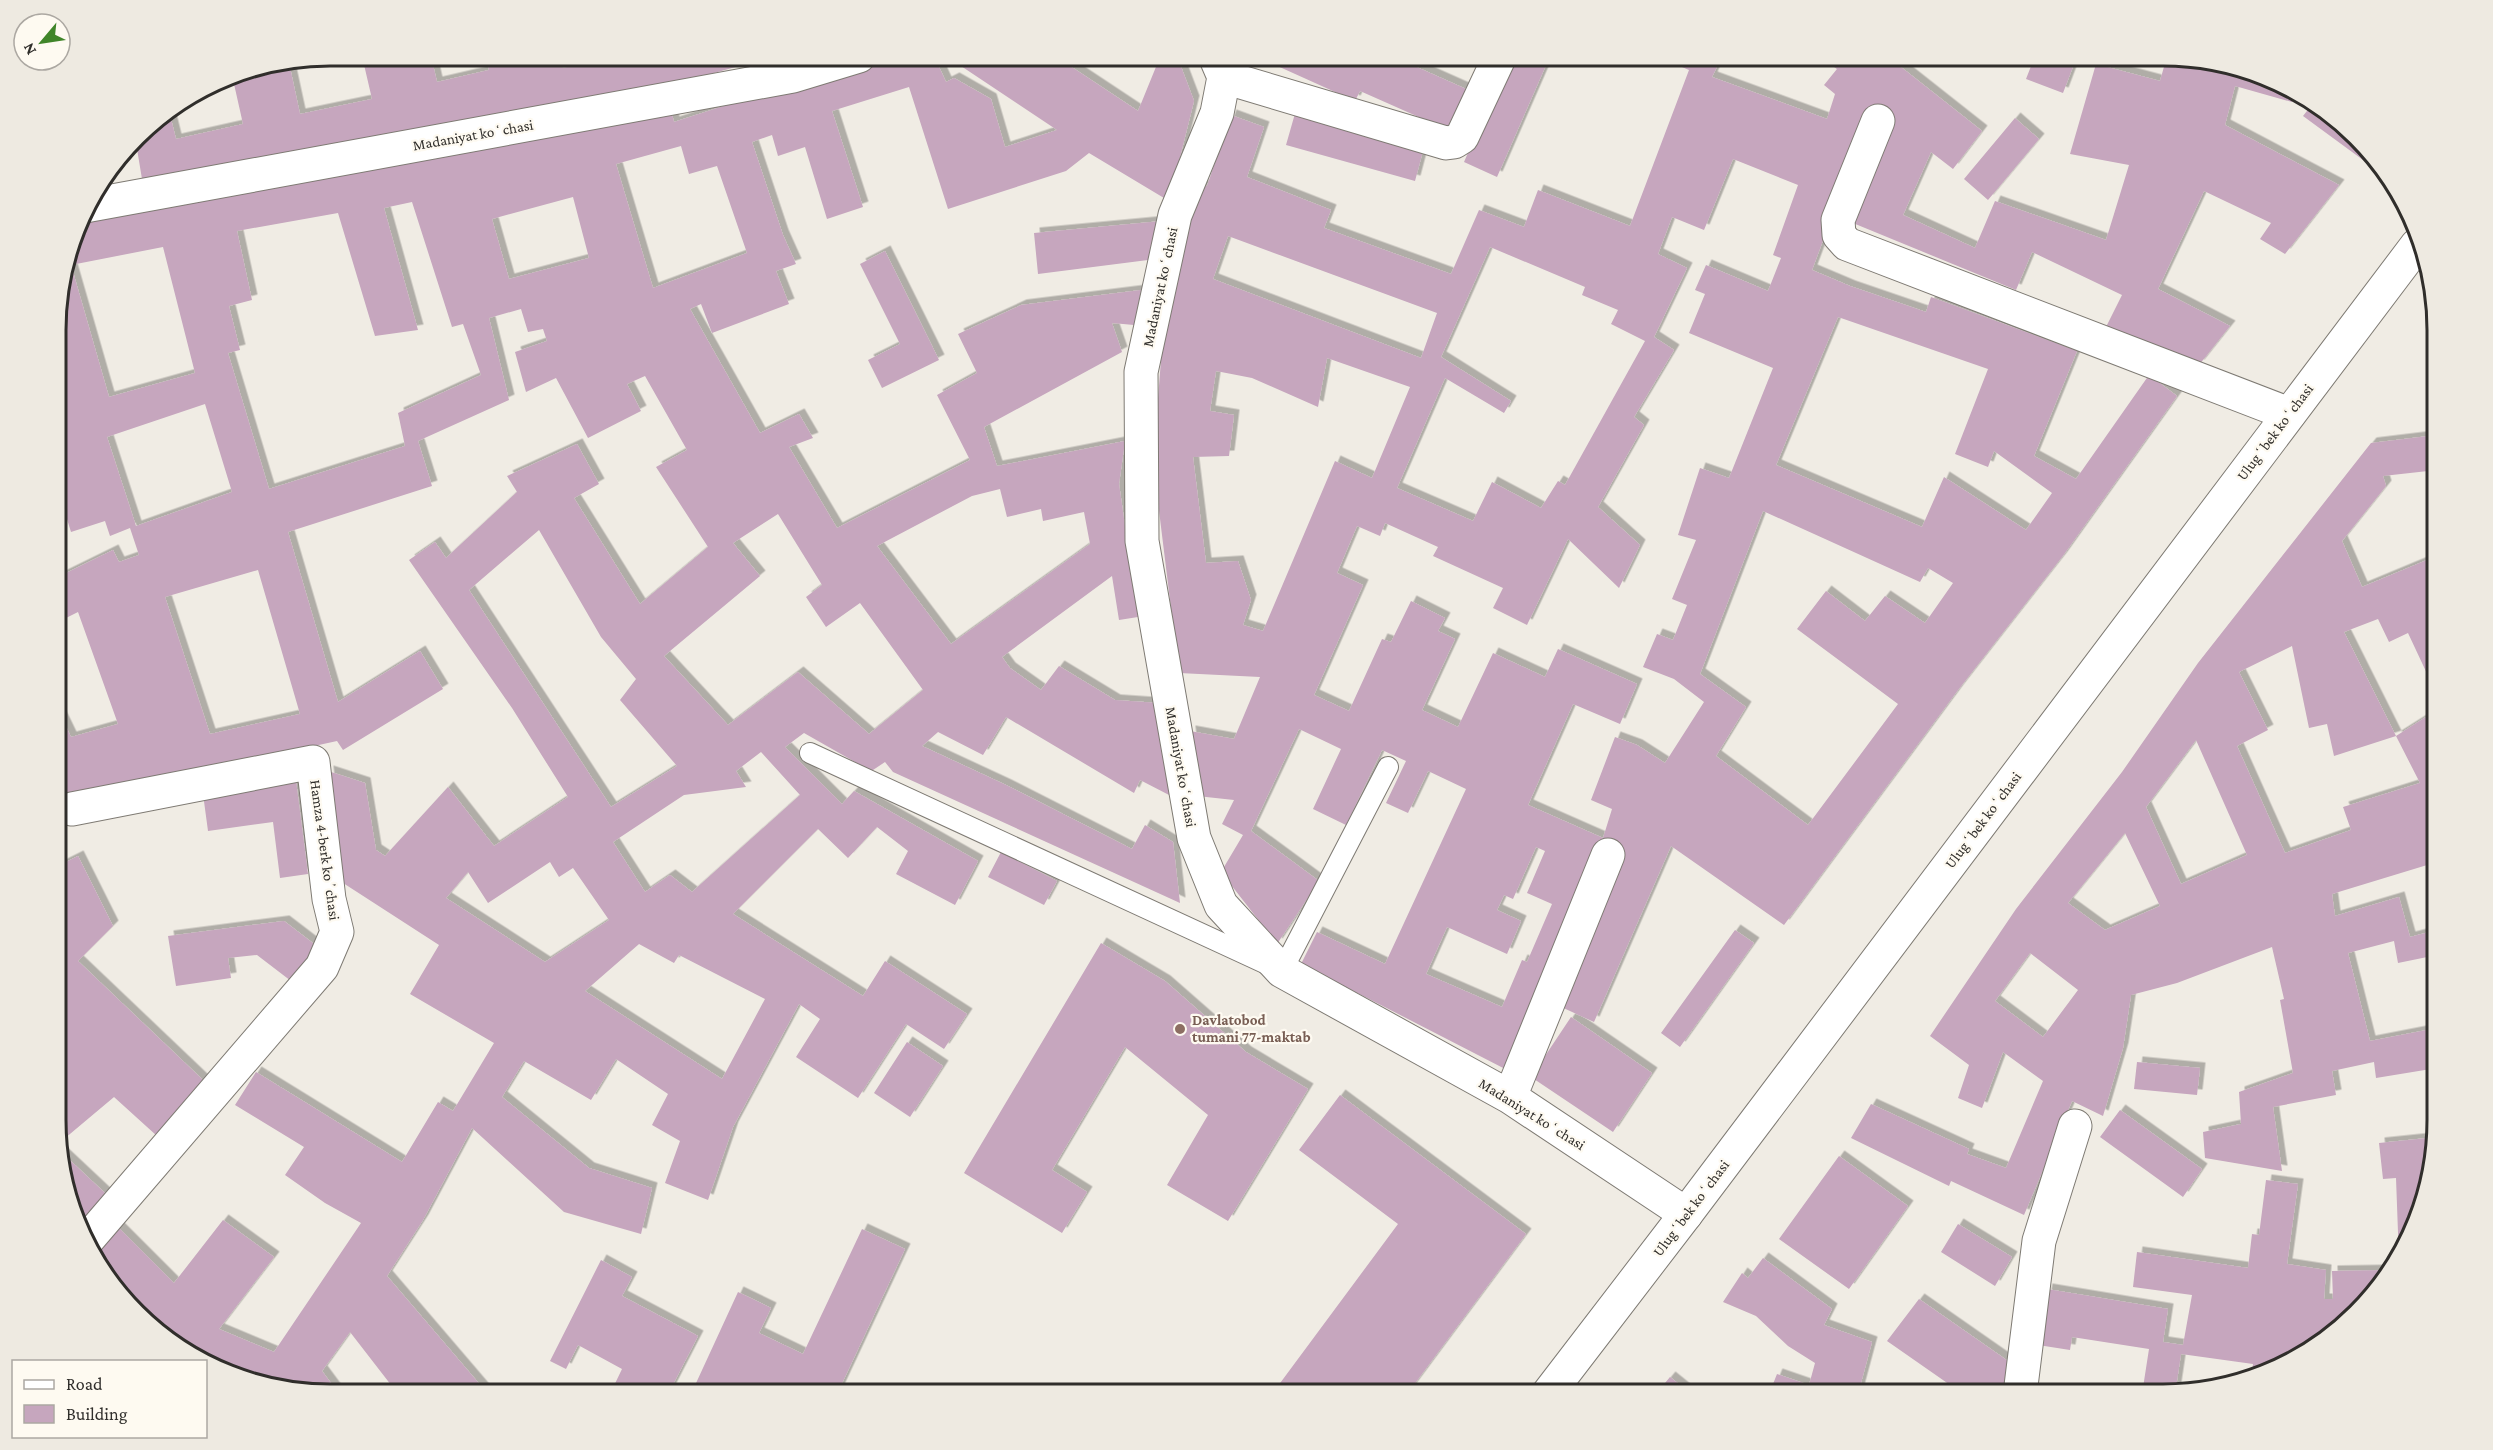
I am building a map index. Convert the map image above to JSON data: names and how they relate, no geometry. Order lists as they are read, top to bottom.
{
  "streets": {
    "street": ["Madaniyat koʻchasi", "Ulugʻbek koʻchasi", "Hamza 4-berk koʼchasi"]
  },
  "crossings": [
    ["Madaniyat koʻchasi", "Ulugʻbek koʻchasi"]
  ],
  "places": ["Davlatobod tumani 77-maktab"],
  "legend": ["Road", "Building"],
  "north": "bottom left"
}
